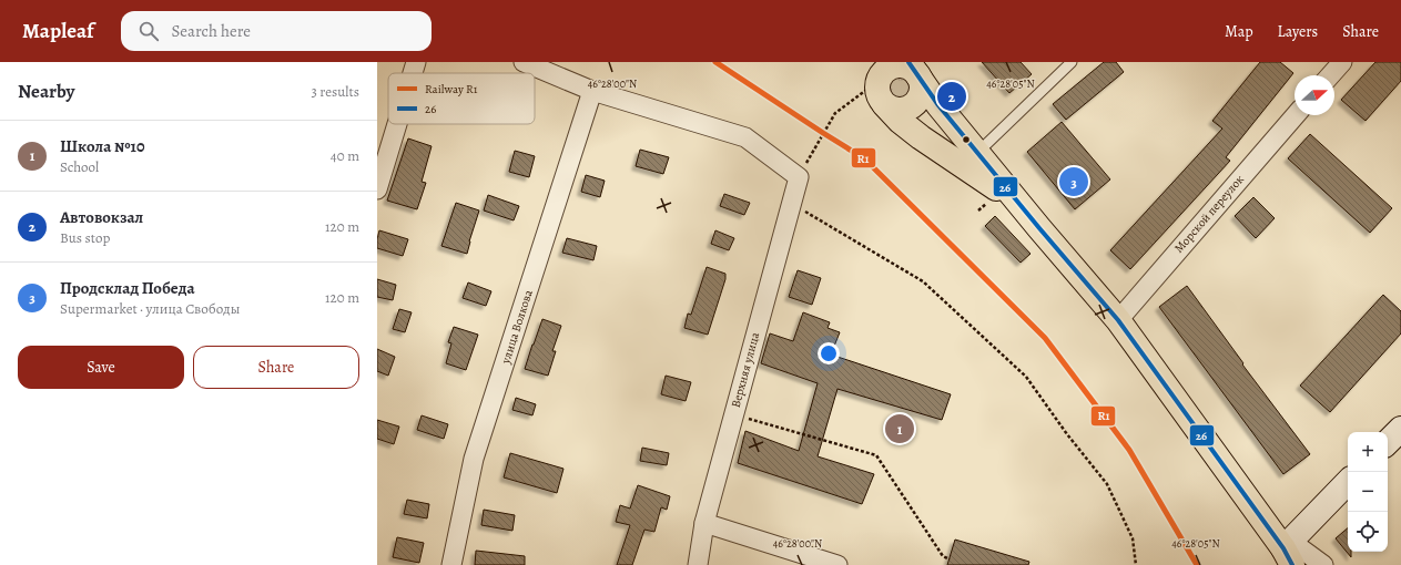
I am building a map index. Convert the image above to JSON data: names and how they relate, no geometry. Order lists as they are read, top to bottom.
{
  "streets": {
    "street": ["Морской переулок", "улица Волкова", "Верхняя улица"]
  },
  "lines": ["rail line R1", "transit line 26"],
  "legend": ["Railway R1", "26"],
  "north": "right",
  "page": {
    "header": "Mapleaf",
    "search": "Search here",
    "nav": ["Map", "Layers", "Share"],
    "heading": ["Nearby", "3 results"],
    "pins": ["2", "3", "1"],
    "list": [
      {
        "mark": "1",
        "name": "Школа №10",
        "note": "School",
        "value": "40 m"
      },
      {
        "mark": "2",
        "name": "Автовокзал",
        "note": "Bus stop",
        "value": "120 m"
      },
      {
        "mark": "3",
        "name": "Продсклад Победа",
        "note": "Supermarket · улица Свободы",
        "value": "120 m"
      }
    ],
    "buttons": ["Save", "Share"],
    "map_buttons": ["+", "−"]
  },
  "coordinates": ["46°28'00\"N", "46°28'05\"N"]
}
